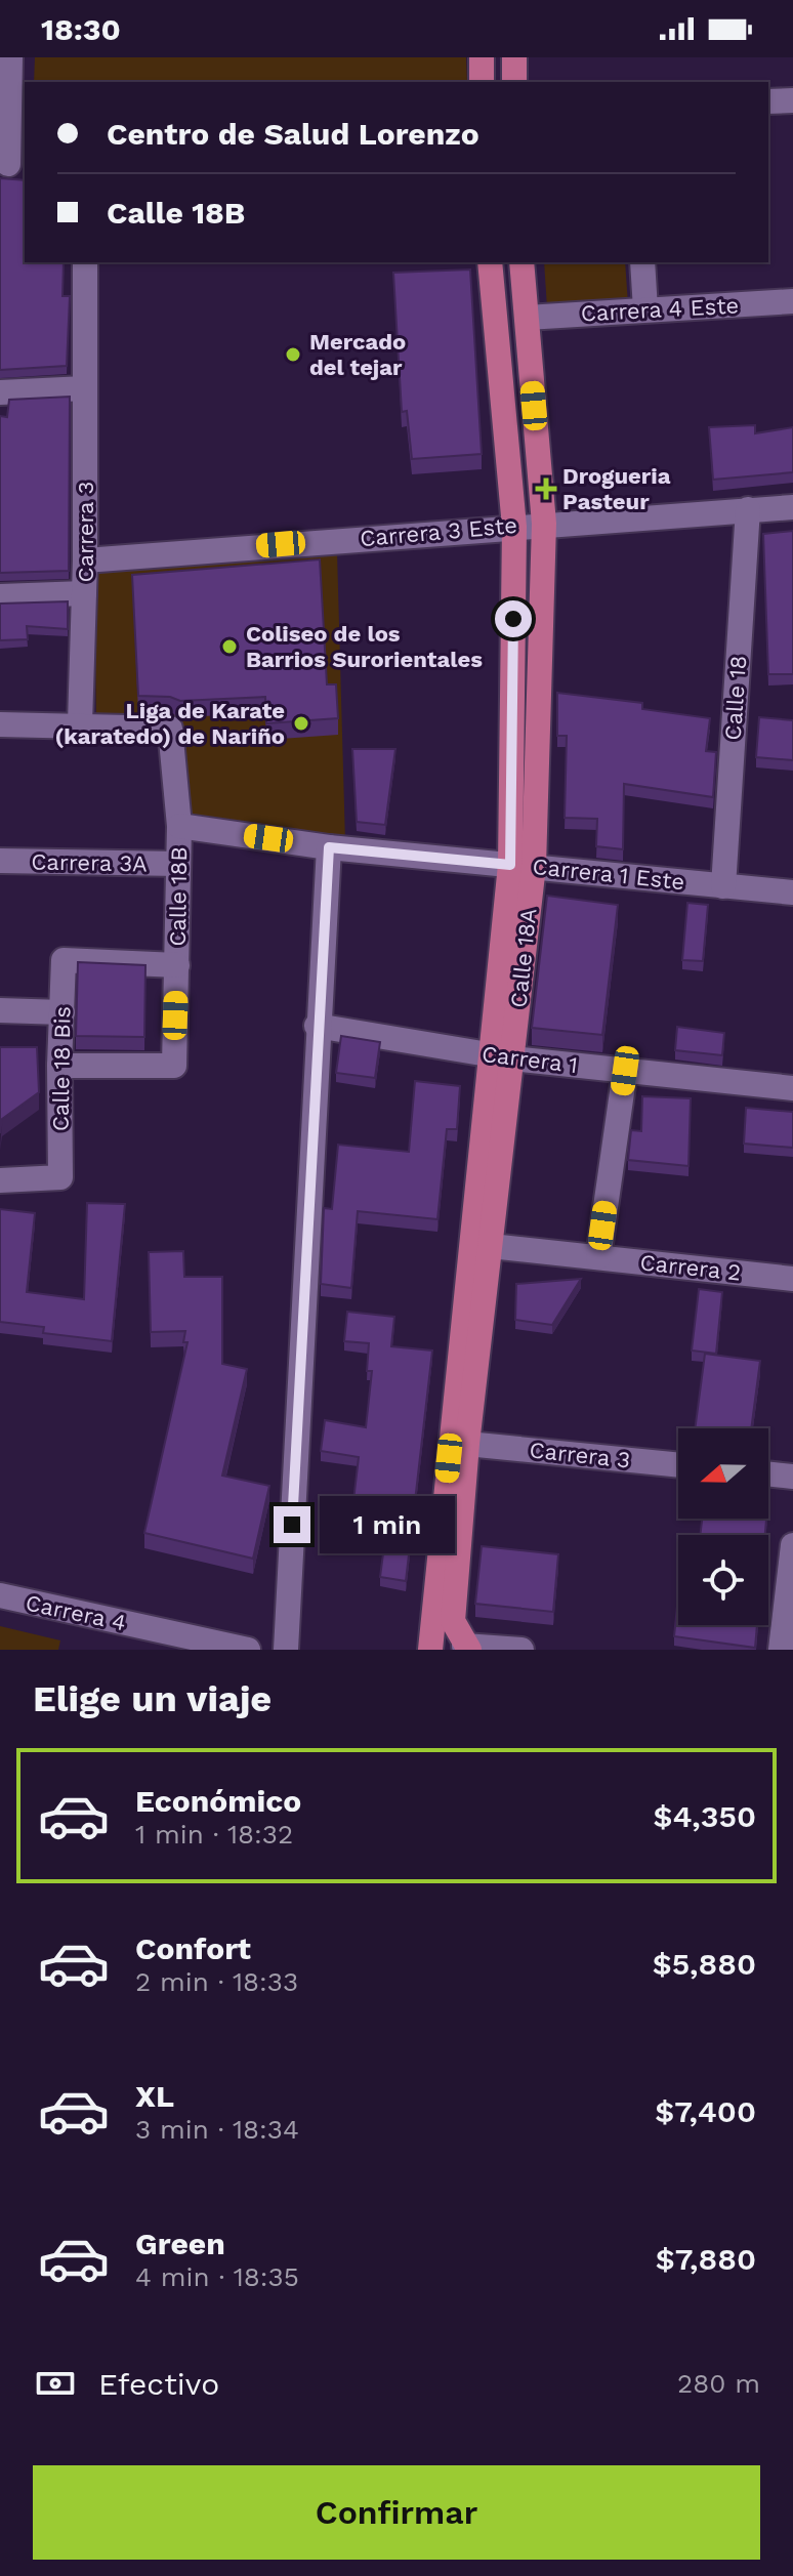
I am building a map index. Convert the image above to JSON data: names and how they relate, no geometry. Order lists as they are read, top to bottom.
{
  "streets": {
    "main road": ["Calle 18A"],
    "street": [
      "Carrera 4 Este",
      "Carrera 3",
      "Carrera 3 Este",
      "Calle 18",
      "Carrera 3A",
      "Carrera 1 Este",
      "Calle 18B",
      "Carrera 1",
      "Calle 18 Bis",
      "Carrera 2",
      "Carrera 4"
    ]
  },
  "crossings": [
    ["Carrera 4 Este", "Calle 18A"],
    ["Carrera 3", "Carrera 3 Este"],
    ["Carrera 3", "Calle 18B"],
    ["Carrera 3", "Calle 18A"],
    ["Carrera 3 Este", "Calle 18"],
    ["Carrera 3 Este", "Calle 18A"],
    ["Calle 18", "Carrera 1 Este"],
    ["Carrera 3A", "Calle 18B"],
    ["Carrera 1 Este", "Calle 18B"],
    ["Carrera 1 Este", "Calle 18A"],
    ["Calle 18B", "Calle 18 Bis"],
    ["Calle 18A", "Carrera 1"],
    ["Calle 18A", "Carrera 2"]
  ],
  "places": {
    "other": ["Mercado del tejar", "Coliseo de los Barrios Surorientales", "Liga de Karate (karatedo) de Nariño"],
    "health": ["Drogueria Pasteur"]
  },
  "north": "left",
  "page": {
    "status": "18:30",
    "banner": ["Centro de Salud Lorenzo", "Calle 18B"],
    "bubble": "1 min",
    "heading": "Elige un viaje",
    "list": [
      {
        "name": "Económico",
        "note": "1 min · 18:32",
        "value": "$4,350"
      },
      {
        "name": "Confort",
        "note": "2 min · 18:33",
        "value": "$5,880"
      },
      {
        "name": "XL",
        "note": "3 min · 18:34",
        "value": "$7,400"
      },
      {
        "name": "Green",
        "note": "4 min · 18:35",
        "value": "$7,880"
      }
    ],
    "pay": ["Efectivo", "280 m"],
    "buttons": "Confirmar"
  }
}
